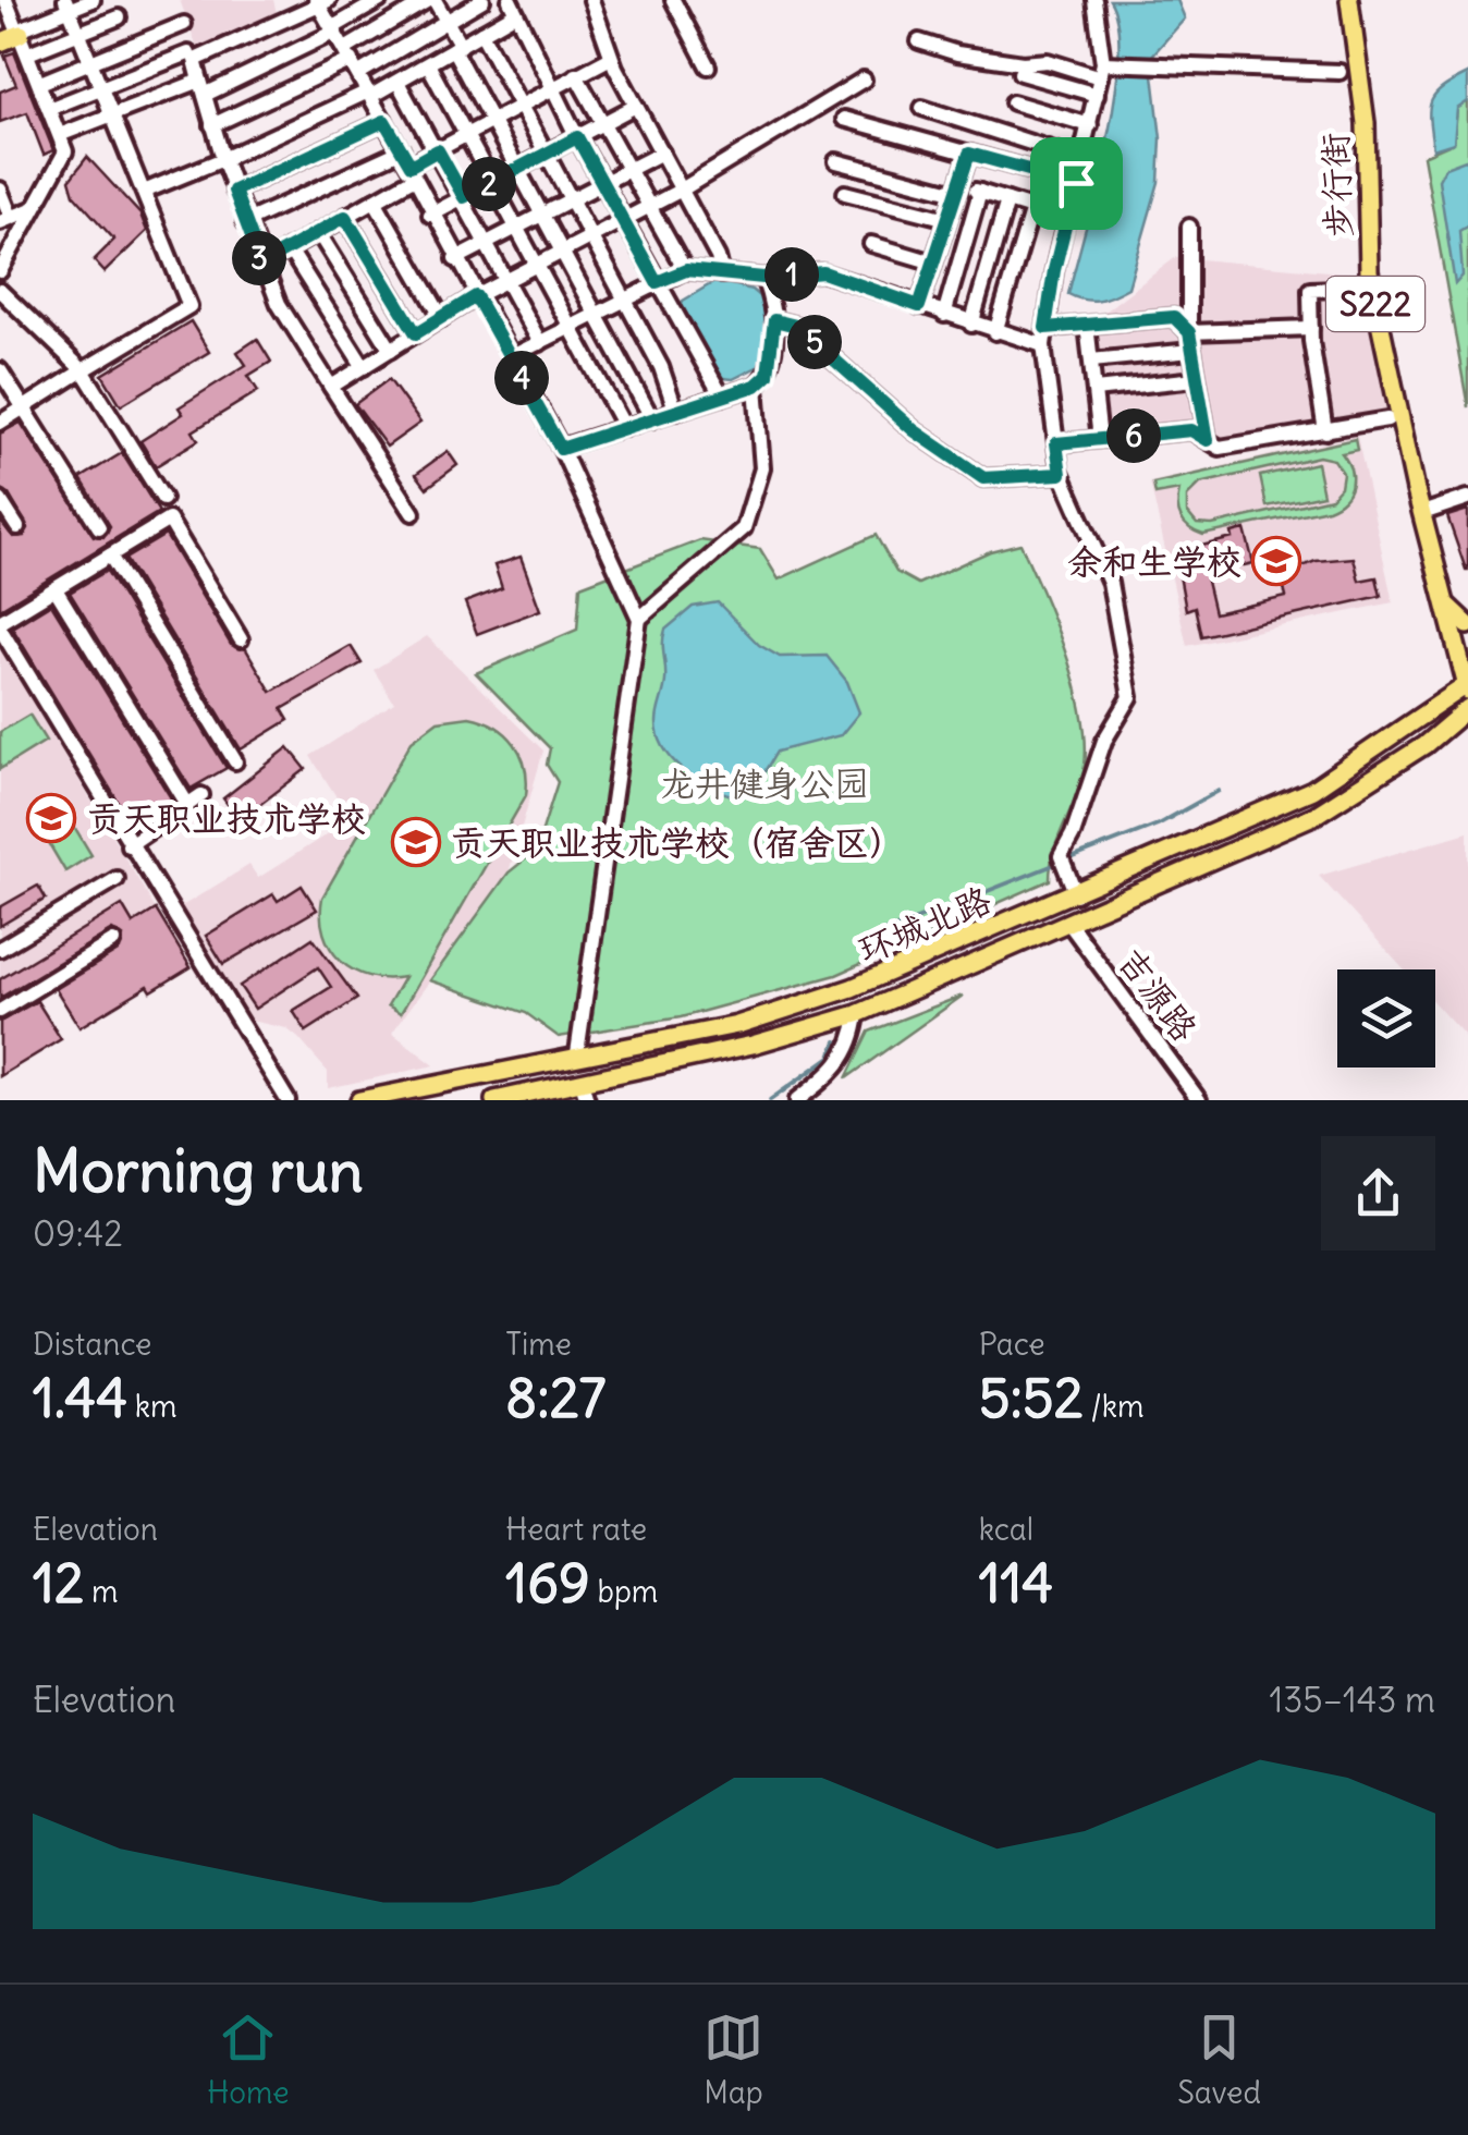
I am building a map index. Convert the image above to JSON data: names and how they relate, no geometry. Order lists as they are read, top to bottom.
{
  "streets": {
    "main road": ["步行街", "S222", "环城北路"],
    "street": ["吉源路"]
  },
  "crossings": [
    ["步行街", "环城北路"],
    ["环城北路", "吉源路"]
  ],
  "parks": ["龙井健身公园"],
  "places": {
    "school or university": ["余和生学校", "贡天职业技术学校", "贡天职业技术学校（宿舍区）"]
  },
  "page": {
    "pins": [
      "2",
      "3",
      "1",
      "5",
      "4",
      "6"
    ],
    "heading": ["Morning run", "09:42"],
    "stats": [
      ["Distance", "1.44 km"],
      ["Time", "8:27"],
      ["Pace", "5:52 /km"],
      ["Elevation", "12 m"],
      ["Heart rate", "169 bpm"],
      ["kcal", "114"]
    ],
    "chart": ["Elevation", "135–143 m"],
    "tabs": ["Home", "Map", "Saved"]
  }
}
